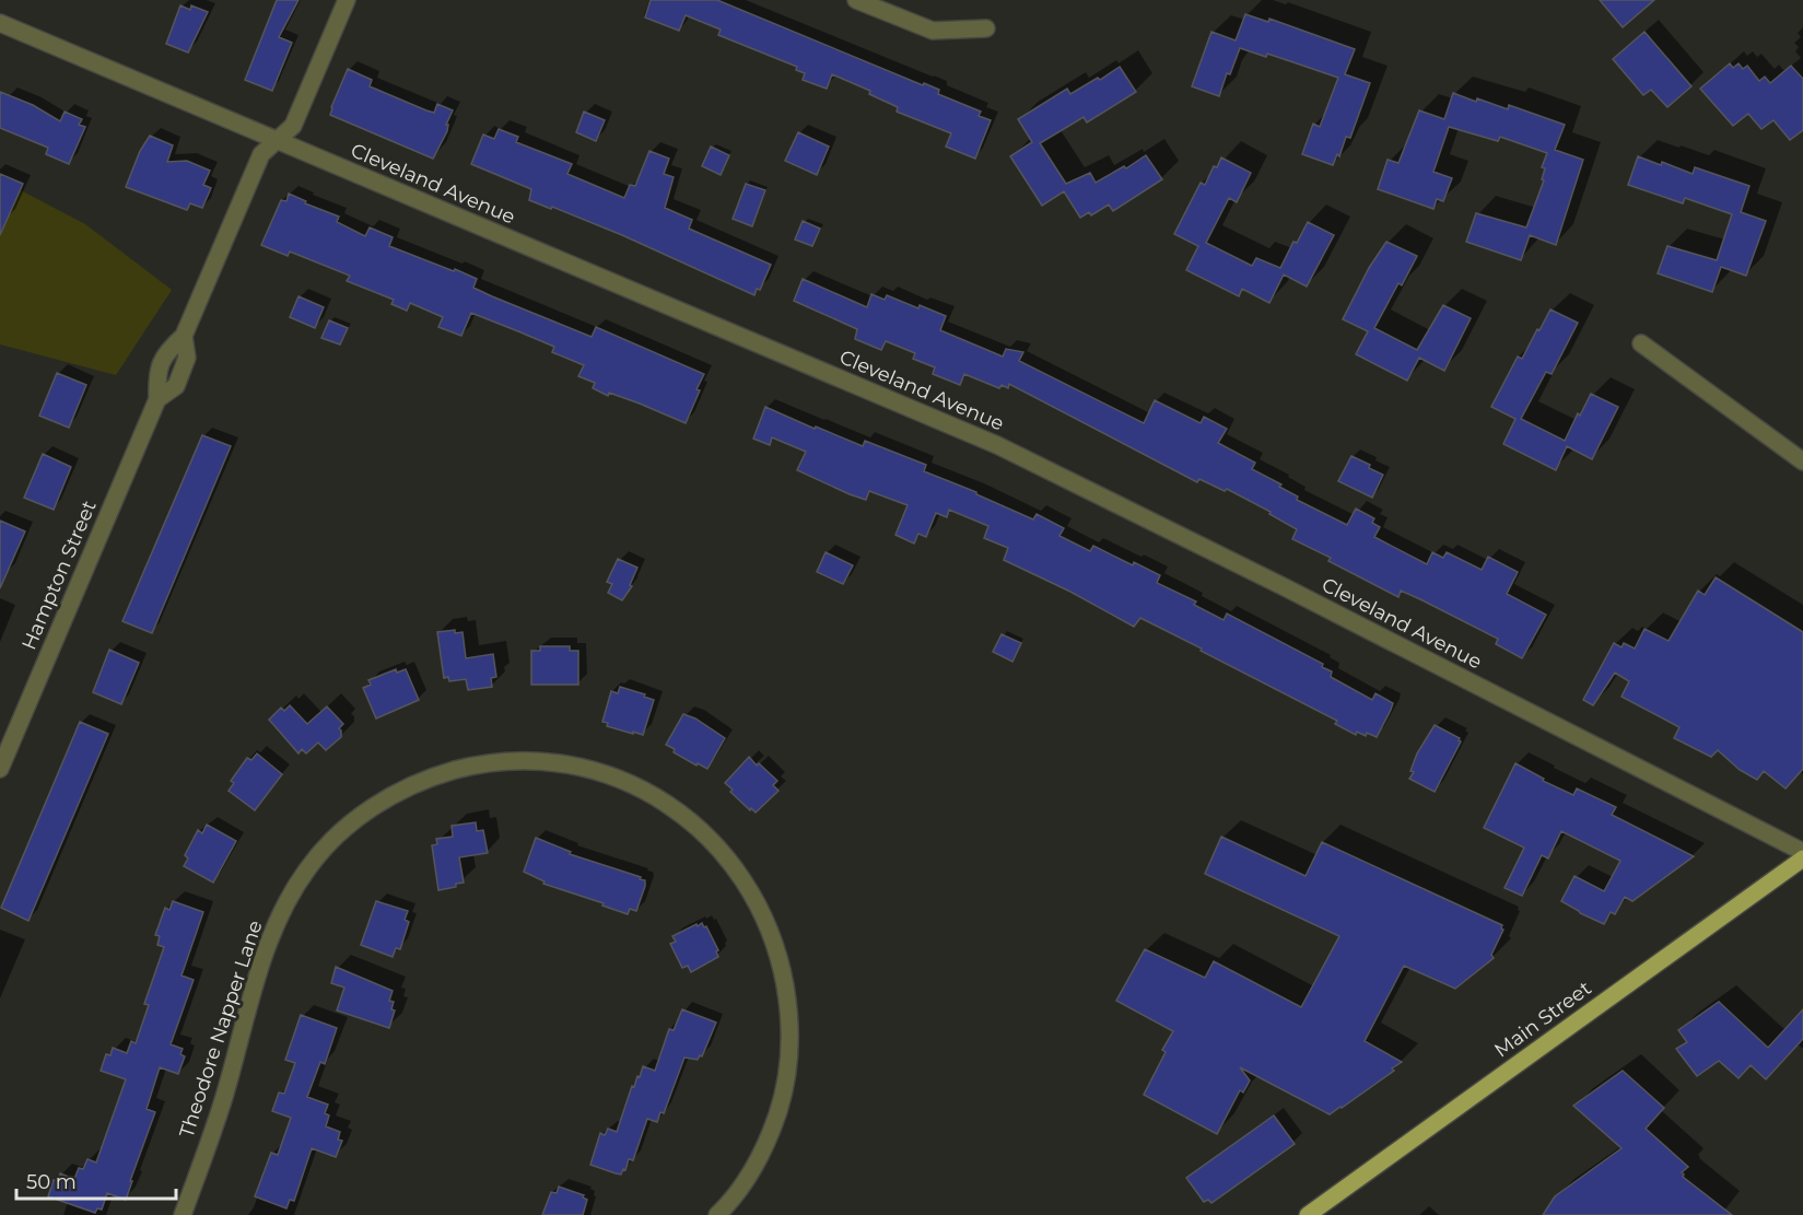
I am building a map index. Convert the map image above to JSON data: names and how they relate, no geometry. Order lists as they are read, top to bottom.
{
  "streets": {
    "main road": ["Main Street"],
    "street": ["Cleveland Avenue", "Hampton Street", "Theodore Napper Lane"]
  },
  "crossings": [
    ["Cleveland Avenue", "Hampton Street"]
  ],
  "scale_bar": "50 m"
}
